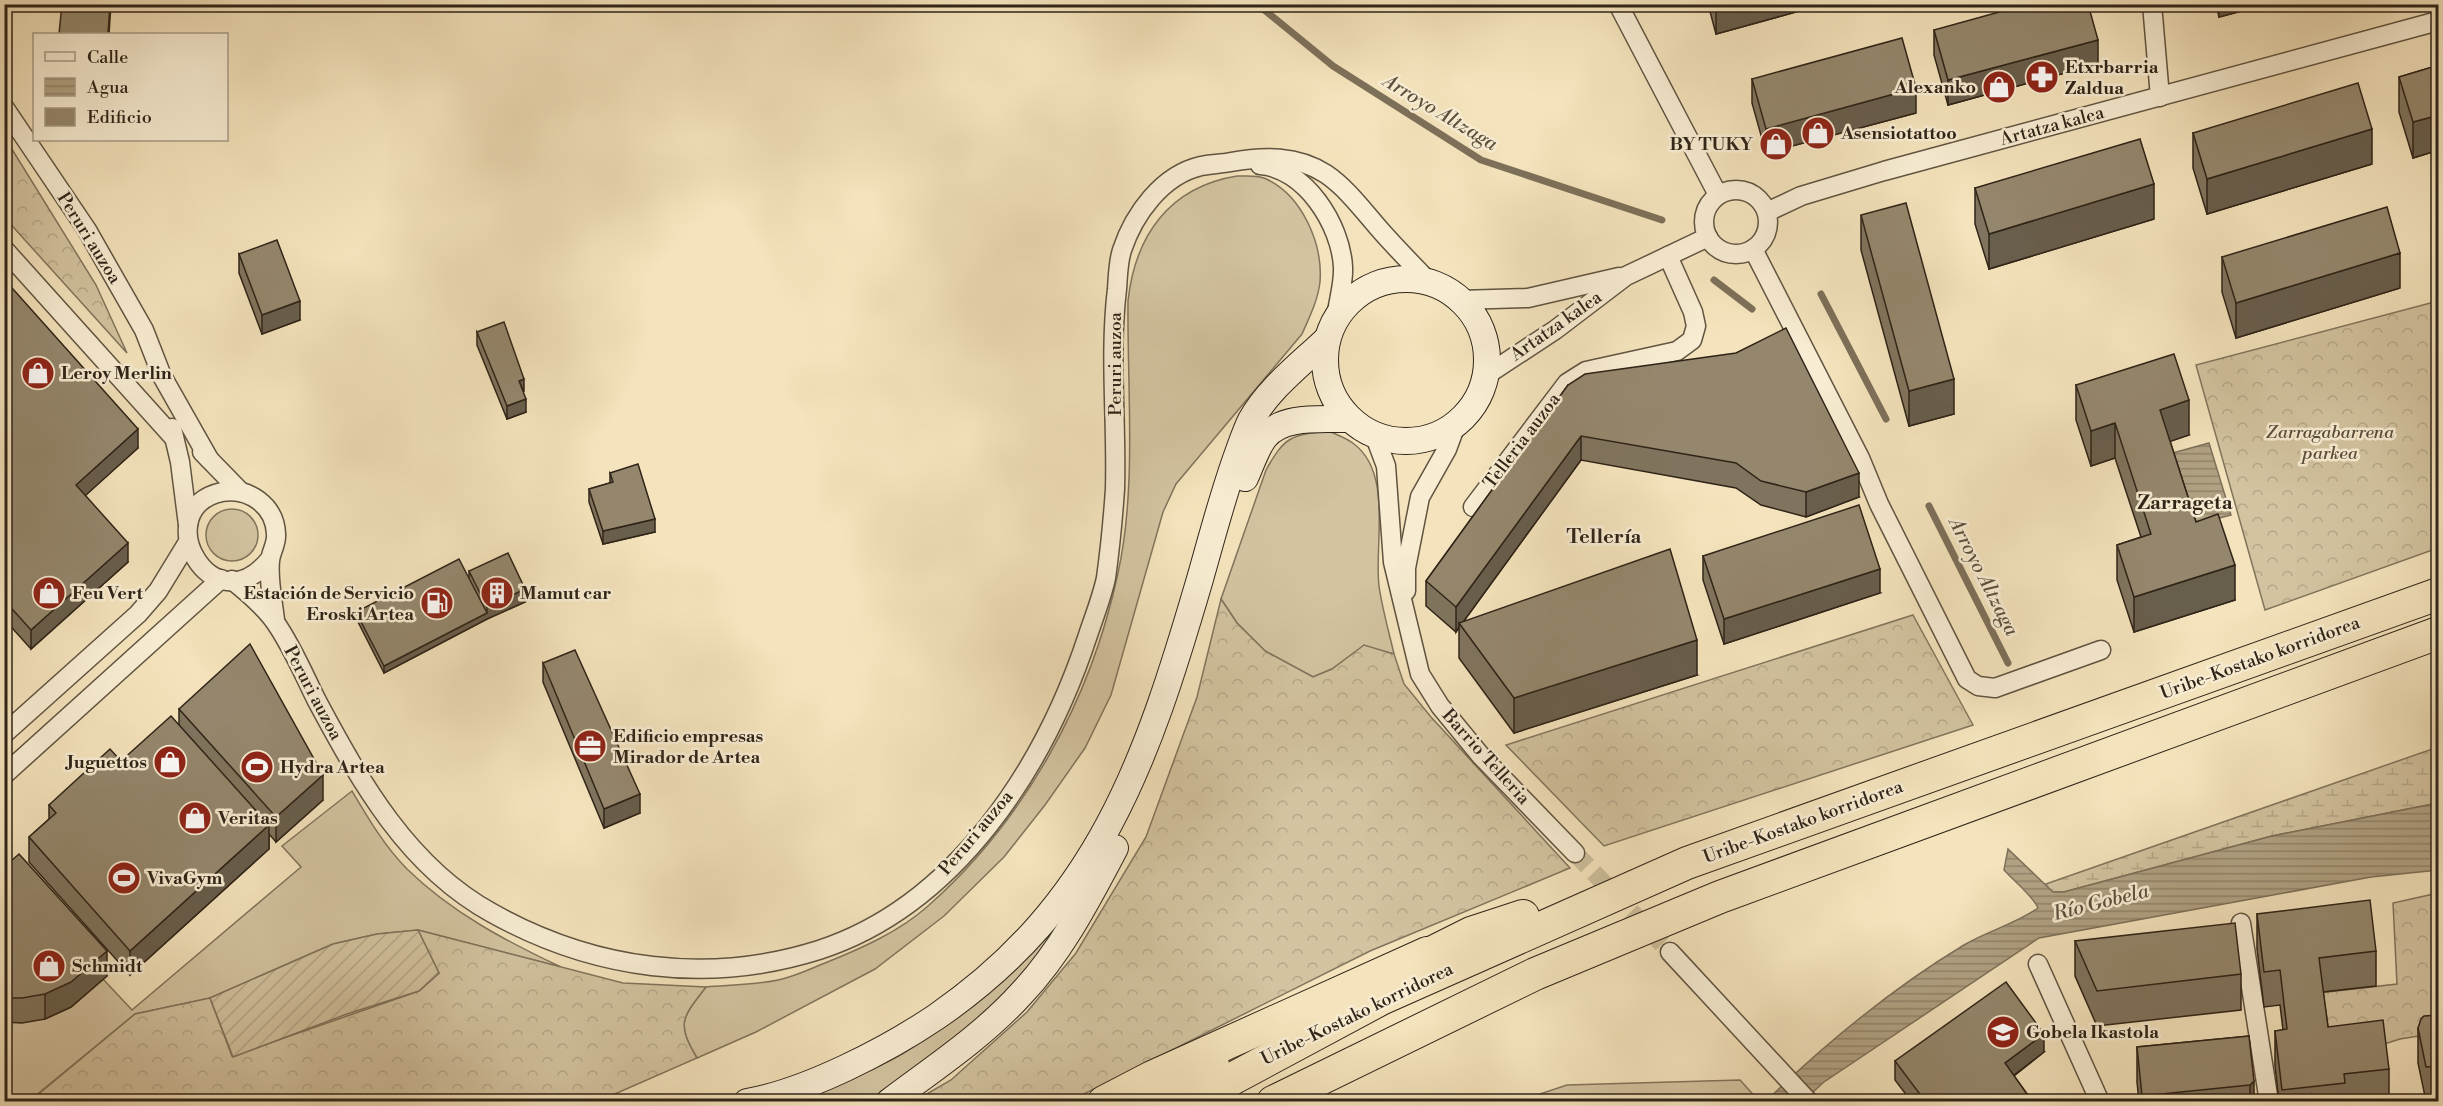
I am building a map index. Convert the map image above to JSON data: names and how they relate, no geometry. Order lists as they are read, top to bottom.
{
  "streets": {
    "highway": ["Uribe-Kostako korridorea"],
    "street": [
      "Artatza kalea",
      "Peruri auzoa",
      "Telleria auzoa",
      "Barrio Telleria"
    ]
  },
  "crossings": [
    ["Artatza kalea", "Telleria auzoa"]
  ],
  "districts": ["Zarrageta", "Tellería"],
  "water": ["Arroyo Altzaga", "Río Gobela"],
  "parks": ["Zarragabarrena parkea"],
  "places": {
    "pharmacy": ["Etxrbarria Zaldua"],
    "shop": [
      "Alexanko",
      "Asensiotattoo",
      "BY TUKY",
      "Leroy Merlin",
      "Feu Vert",
      "Juguettos",
      "Veritas",
      "Schmidt"
    ],
    "building": ["Mamut car"],
    "fuel station": ["Estación de Servicio Eroski Artea"],
    "office": ["Edificio empresas Mirador de Artea"],
    "sports": ["Hydra Artea", "VivaGym"],
    "school or university": ["Gobela Ikastola"]
  },
  "legend": ["Calle", "Agua", "Edificio"]
}
